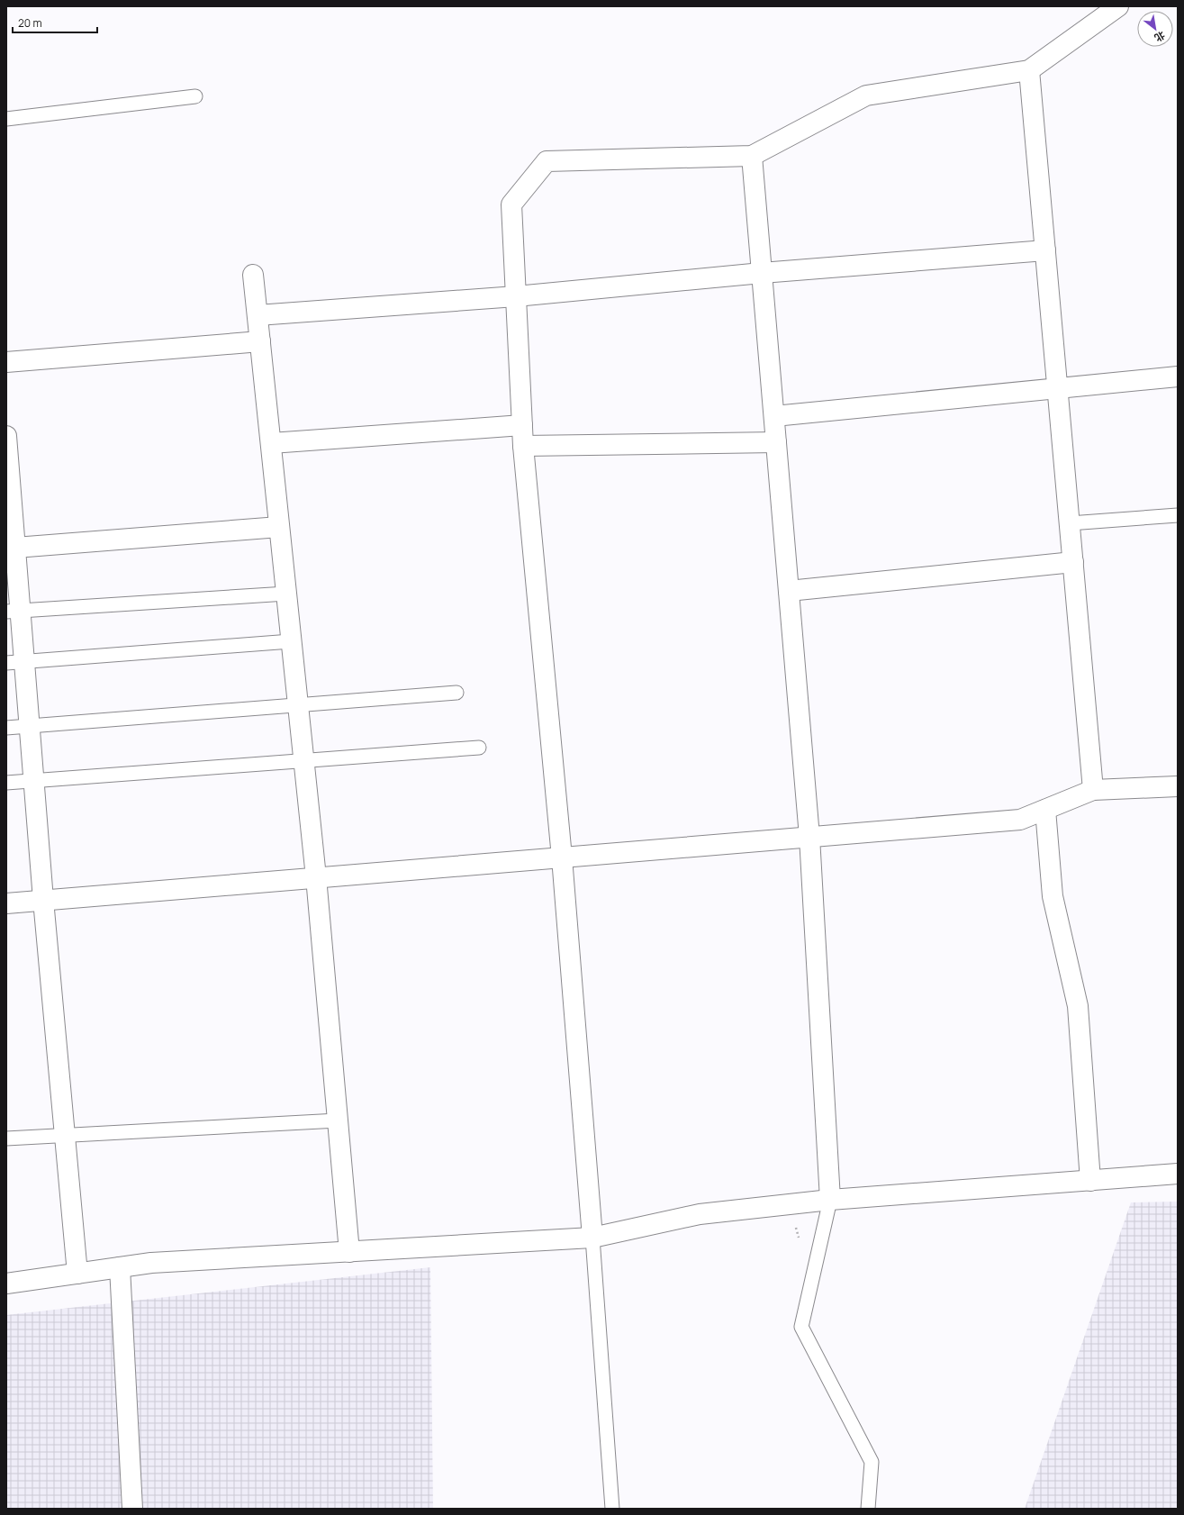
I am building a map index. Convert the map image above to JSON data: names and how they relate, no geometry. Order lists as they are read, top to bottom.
{
  "scale_bar": "20 m",
  "north": "bottom right"
}
